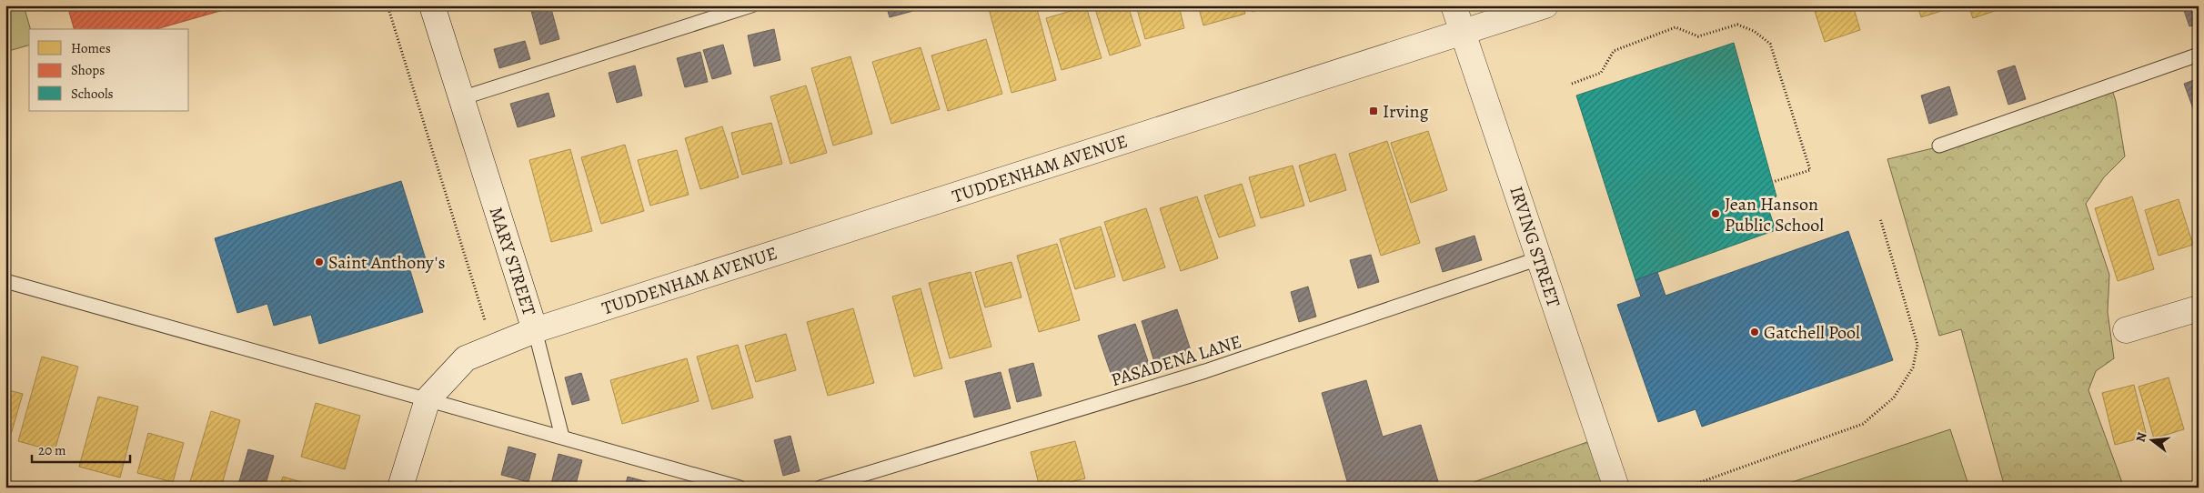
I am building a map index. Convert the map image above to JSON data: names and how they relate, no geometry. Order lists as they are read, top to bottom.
{
  "streets": {
    "street": ["TUDDENHAM AVENUE", "IRVING STREET", "MARY STREET"],
    "lane": ["PASADENA LANE"]
  },
  "crossings": [
    ["TUDDENHAM AVENUE", "IRVING STREET"],
    ["TUDDENHAM AVENUE", "MARY STREET"],
    ["IRVING STREET", "PASADENA LANE"]
  ],
  "places": {
    "transit": ["Irving"],
    "other": ["Jean Hanson Public School", "Saint Anthony's", "Gatchell Pool"]
  },
  "legend": ["Homes", "Shops", "Schools"],
  "scale_bar": "20 m",
  "north": "left"
}
